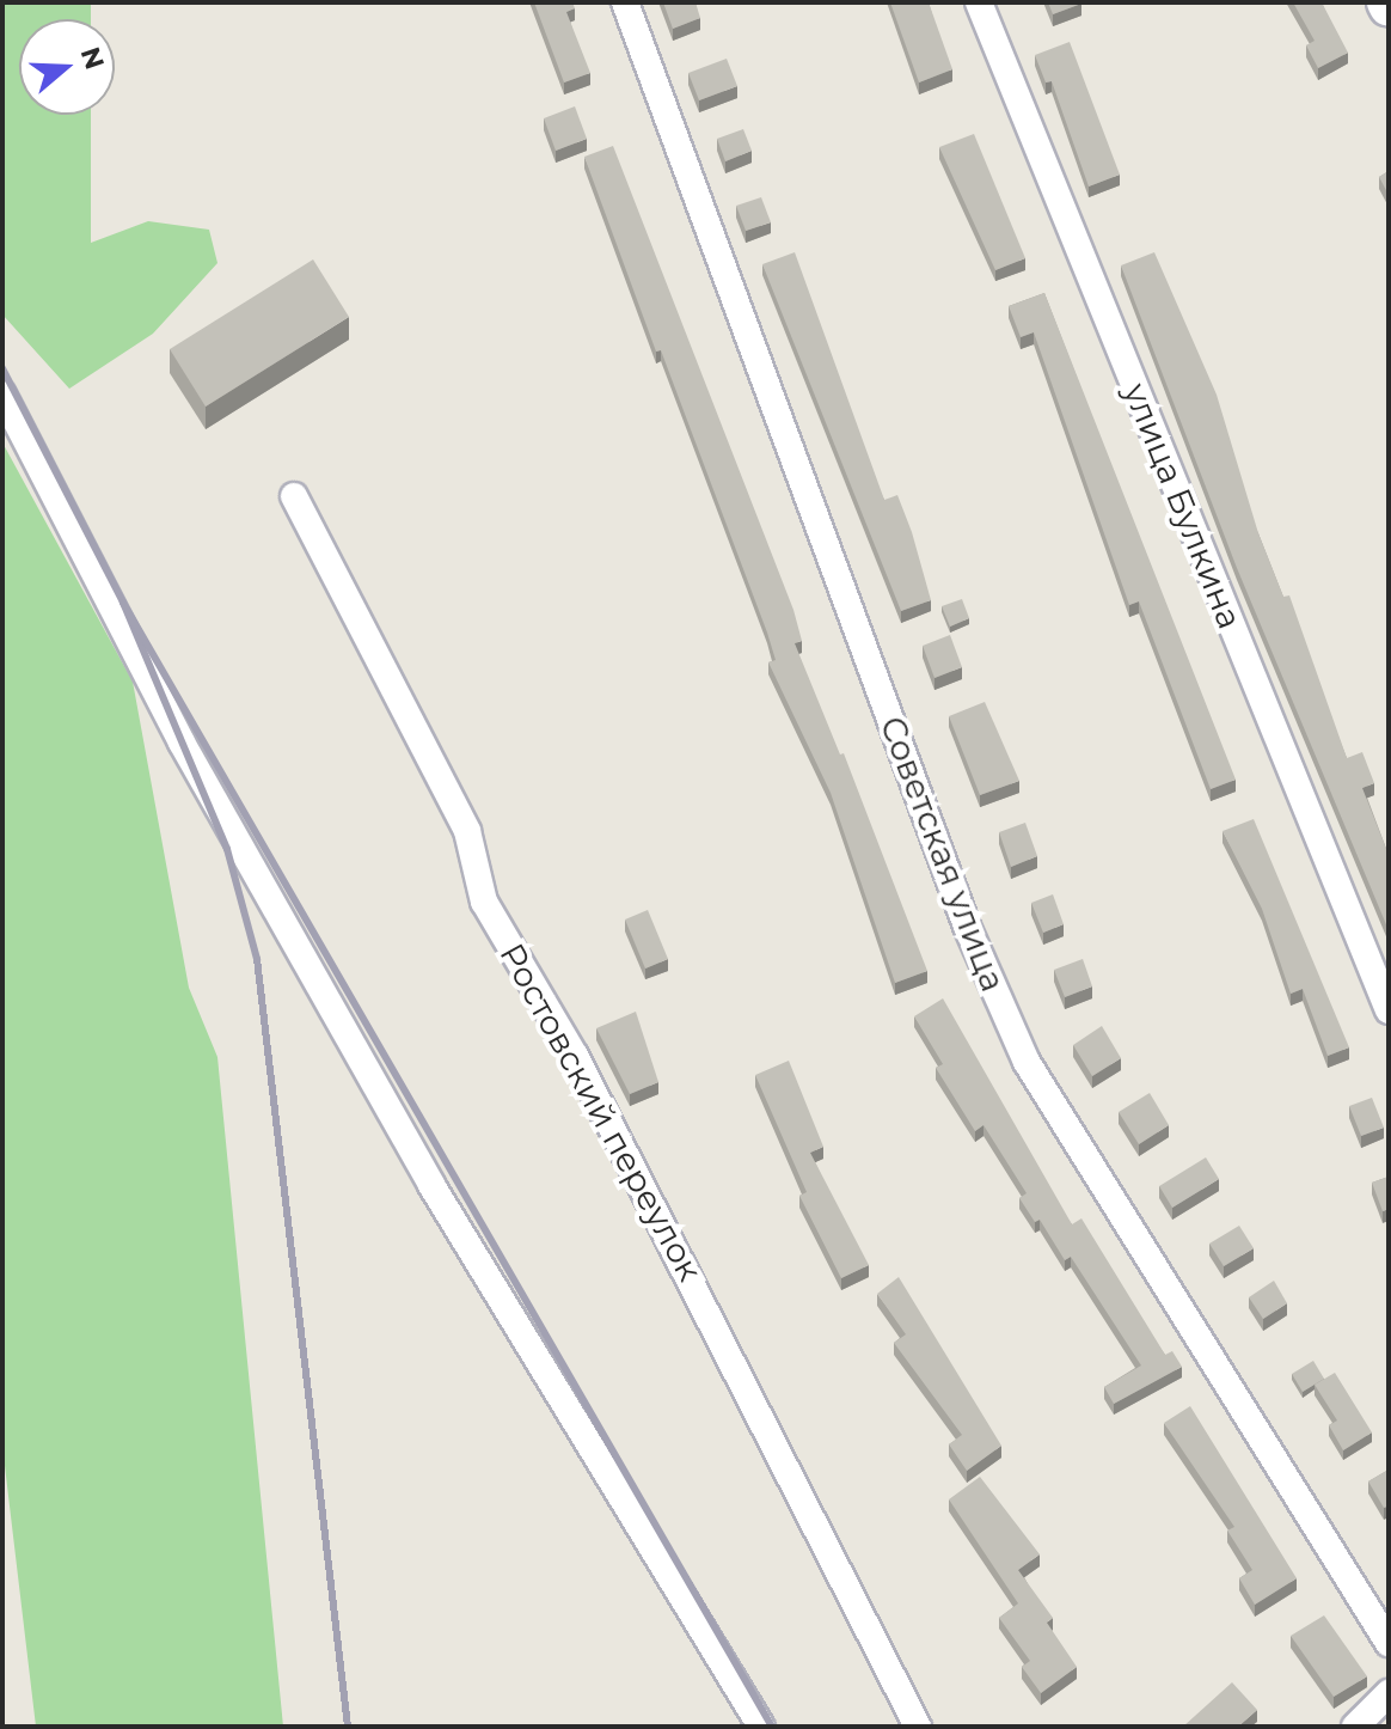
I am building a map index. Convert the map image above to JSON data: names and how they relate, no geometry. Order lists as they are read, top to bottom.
{
  "streets": {
    "street": ["улица Булкина", "Советская улица", "Ростовский переулок"]
  },
  "north": "right"
}
